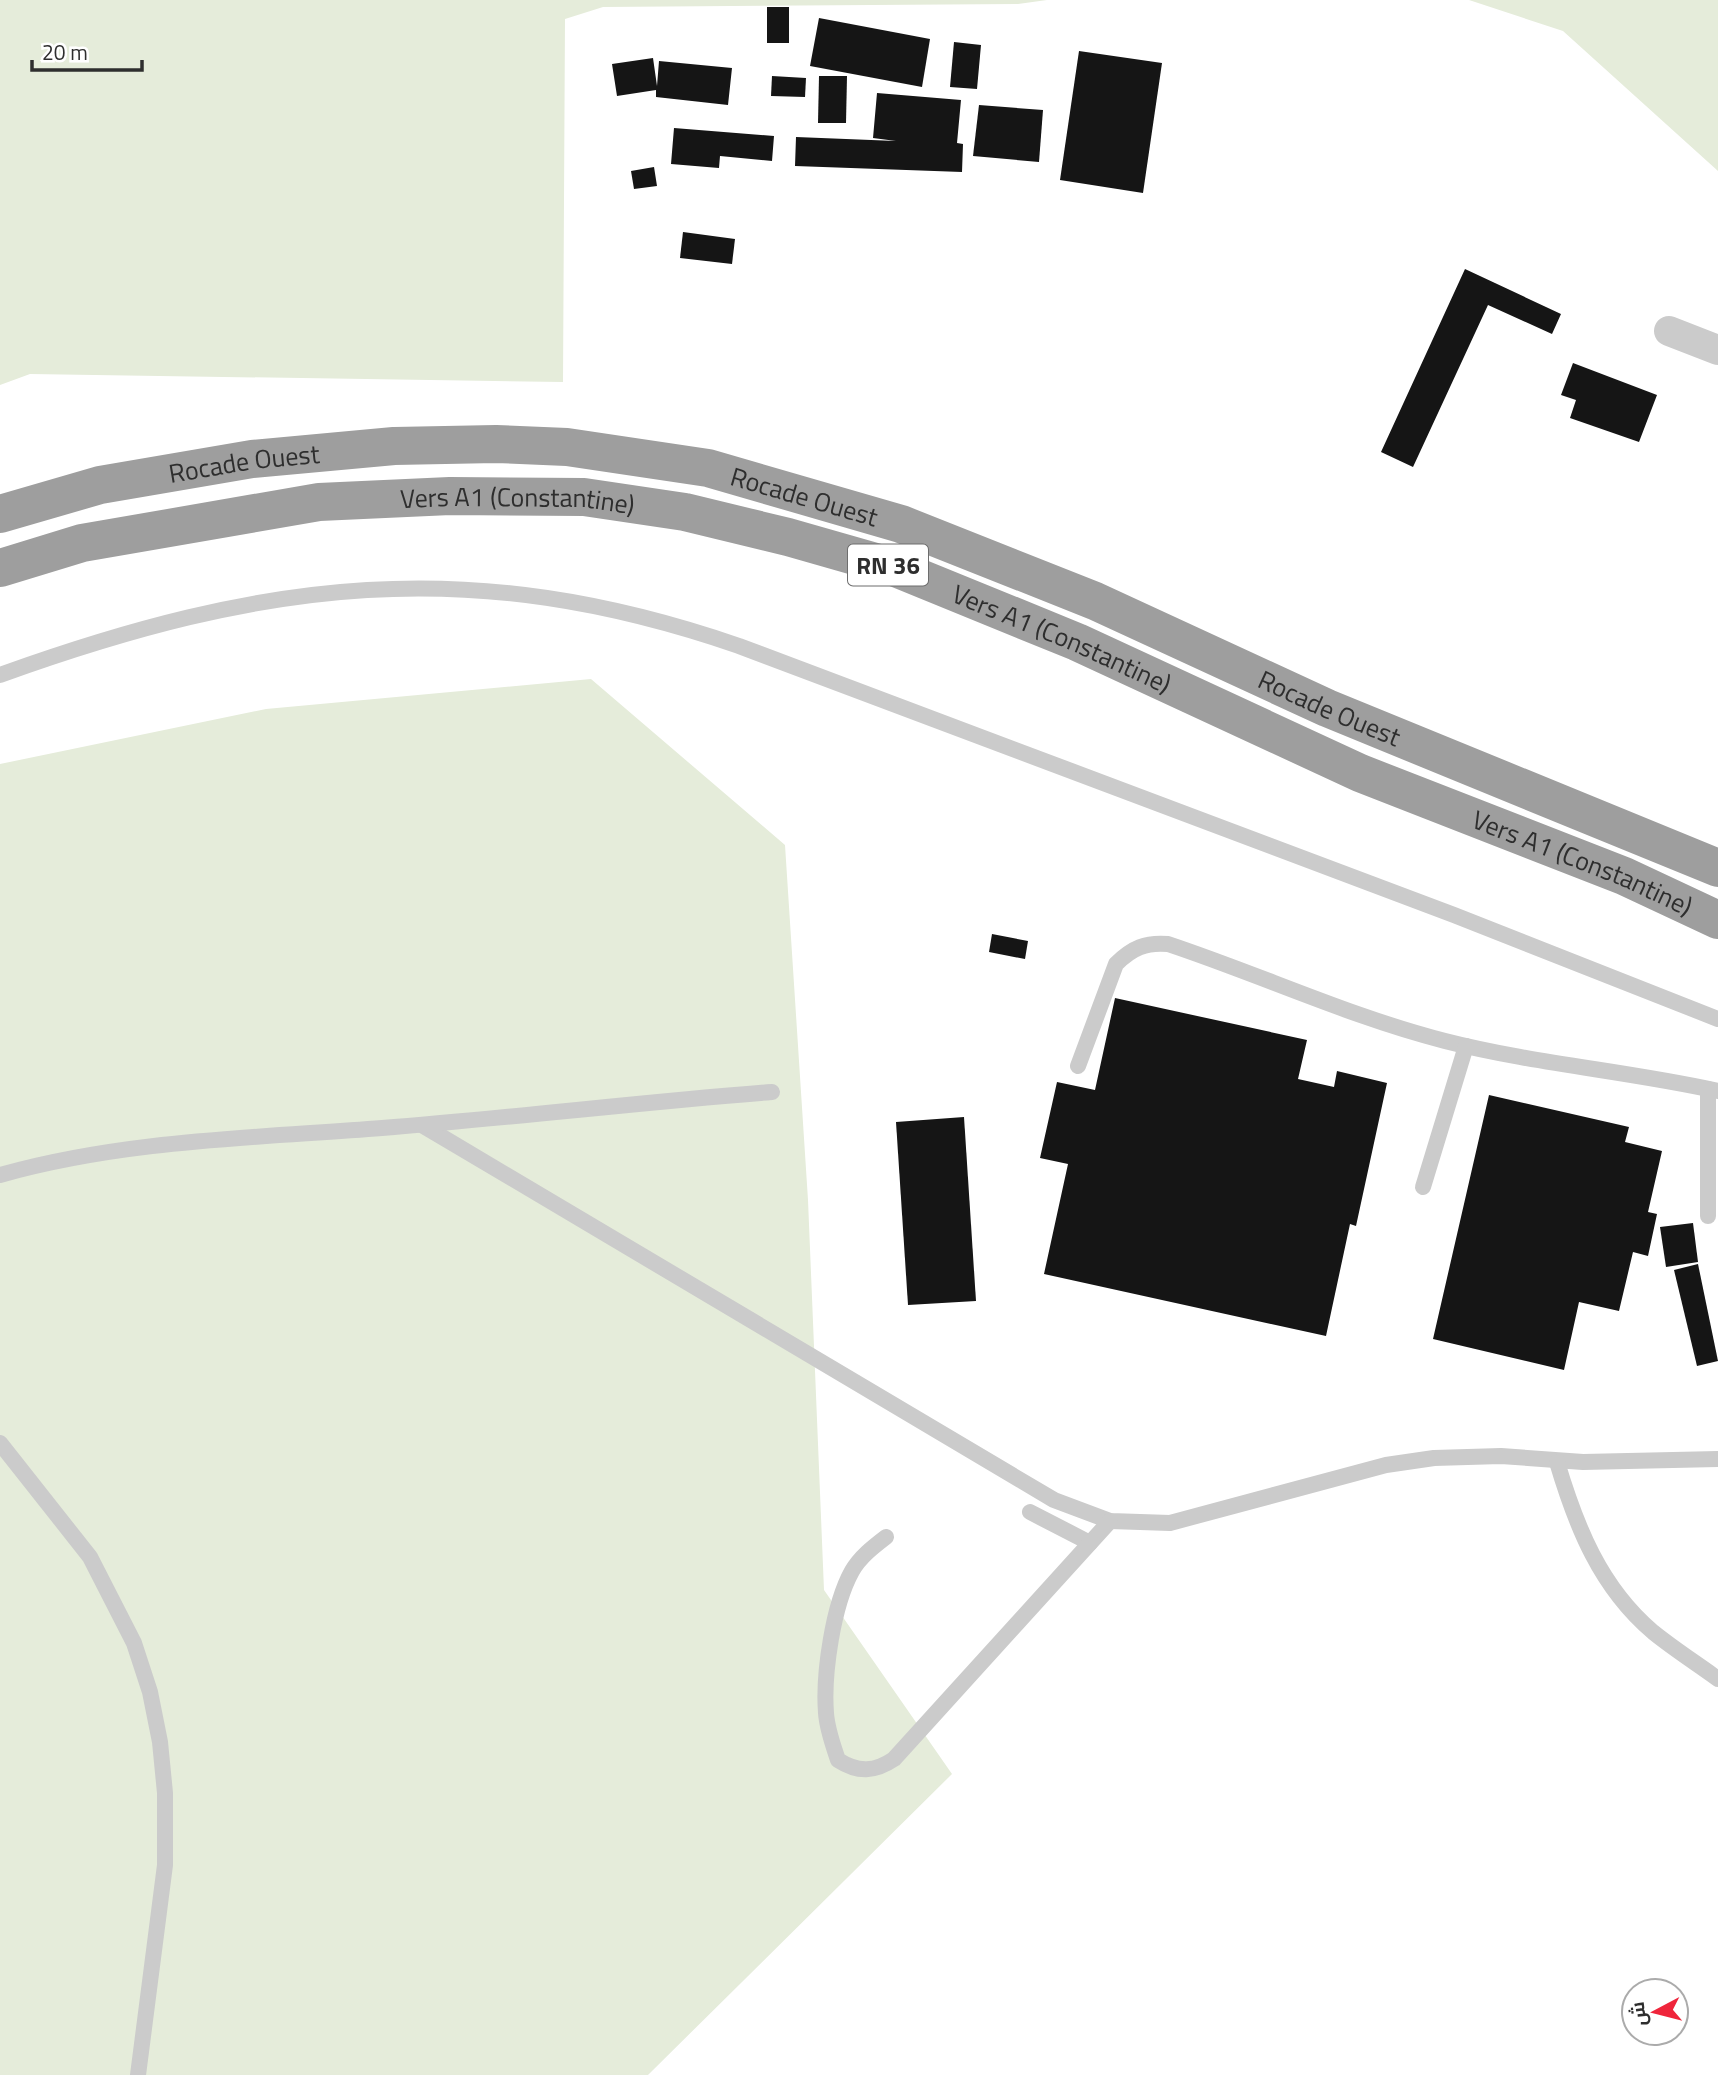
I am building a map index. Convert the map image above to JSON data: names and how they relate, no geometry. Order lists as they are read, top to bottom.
{
  "streets": {
    "highway": ["Rocade Ouest", "Vers A1 (Constantine)", "RN 36"]
  },
  "scale_bar": "20 m",
  "north": "left"
}
